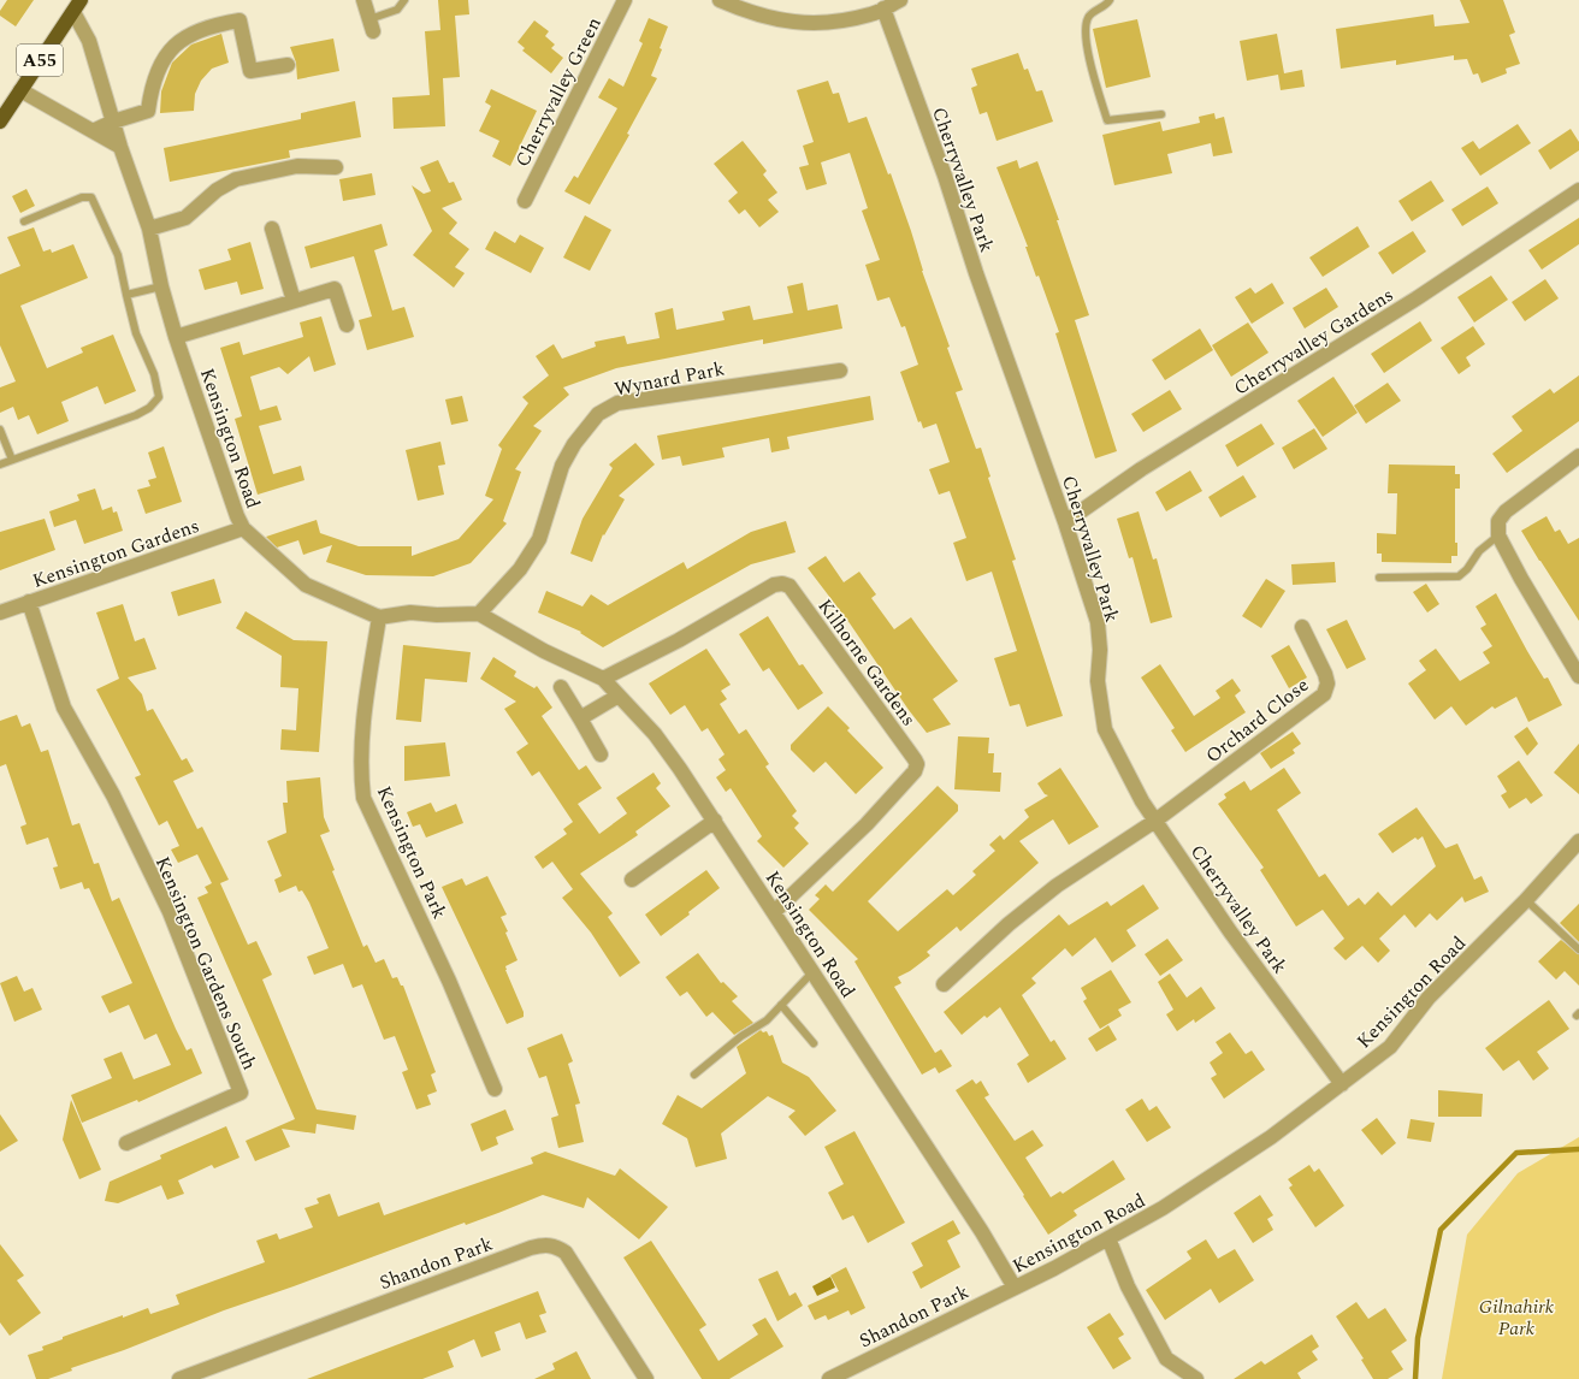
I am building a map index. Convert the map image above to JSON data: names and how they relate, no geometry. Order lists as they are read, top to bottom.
{
  "streets": {
    "highway": ["A55"],
    "street": [
      "Cherryvalley Green",
      "Cherryvalley Park",
      "Cherryvalley Gardens",
      "Wynard Park",
      "Kensington Road",
      "Kensington Gardens",
      "Kilhorne Gardens",
      "Orchard Close",
      "Kensington Park",
      "Kensington Gardens South",
      "Shandon Park"
    ]
  },
  "crossings": [
    ["A55", "Kensington Road"],
    ["Cherryvalley Park", "Cherryvalley Gardens"],
    ["Cherryvalley Park", "Kensington Road"],
    ["Cherryvalley Park", "Orchard Close"],
    ["Wynard Park", "Kensington Road"],
    ["Kensington Road", "Kensington Gardens"],
    ["Kensington Road", "Kilhorne Gardens"],
    ["Kensington Road", "Kensington Park"],
    ["Kensington Road", "Shandon Park"],
    ["Kensington Gardens", "Kensington Gardens South"]
  ],
  "parks": ["Gilnahirk Park"]
}
